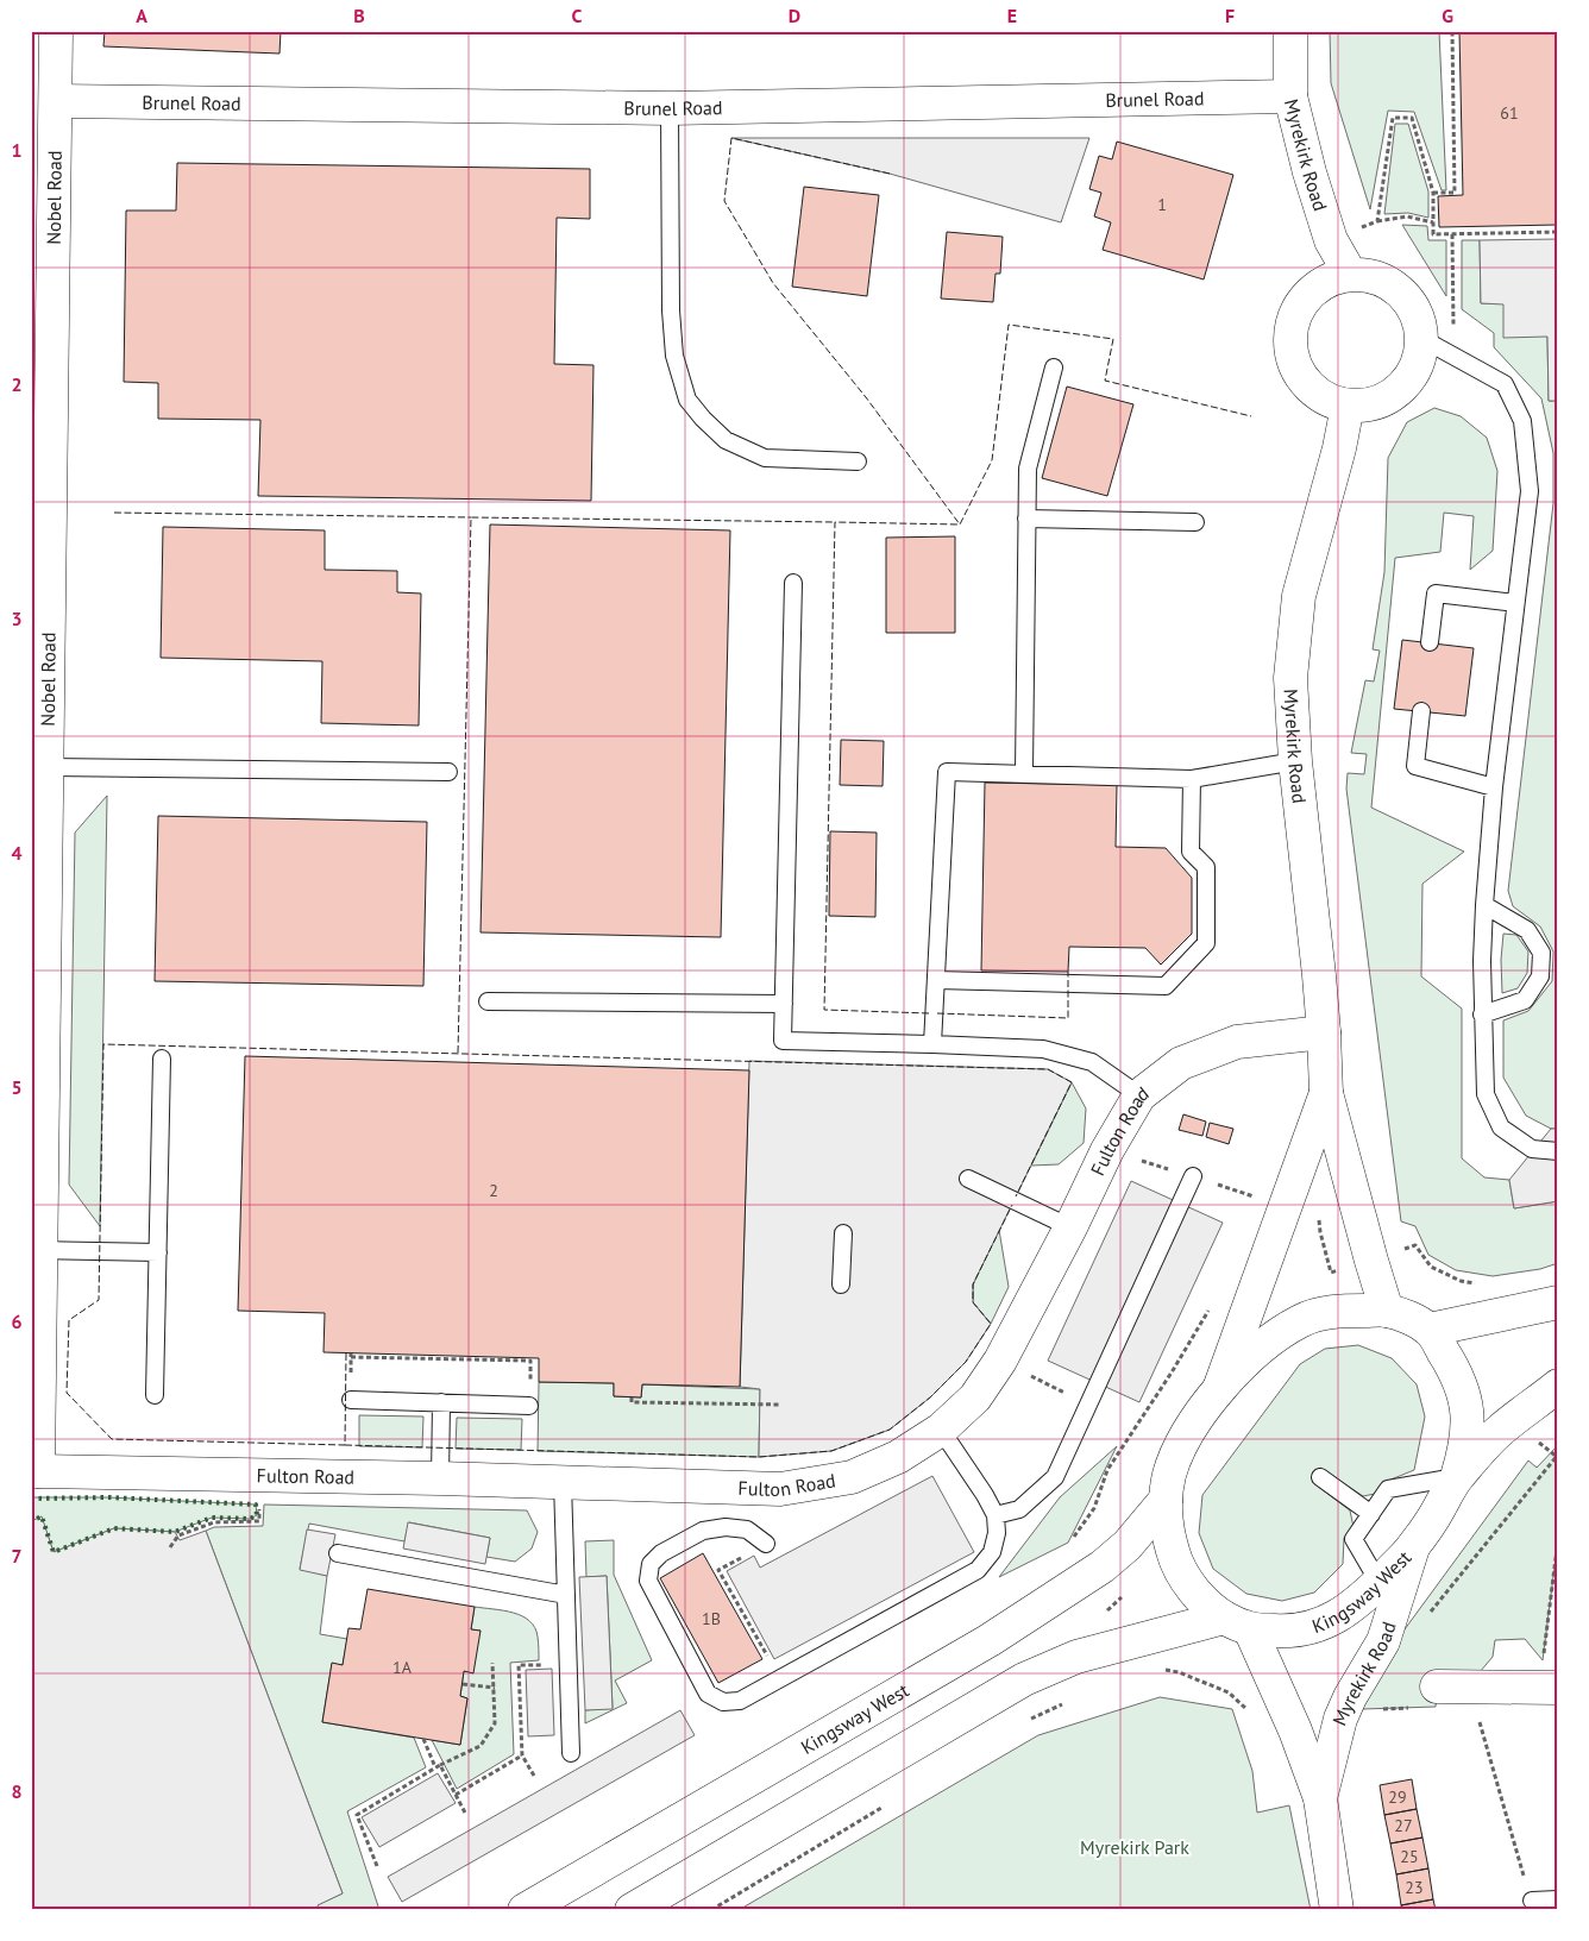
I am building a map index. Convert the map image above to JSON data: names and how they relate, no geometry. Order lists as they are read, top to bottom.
{
  "streets": {
    "main road": [
      "Brunel Road",
      "Myrekirk Road",
      "Nobel Road",
      "Fulton Road",
      "Kingsway West"
    ]
  },
  "crossings": [
    ["Brunel Road", "Myrekirk Road"],
    ["Brunel Road", "Nobel Road"],
    ["Myrekirk Road", "Fulton Road"],
    ["Myrekirk Road", "Kingsway West"],
    ["Nobel Road", "Fulton Road"]
  ],
  "parks": ["Myrekirk Park"],
  "house_numbers": [
    "61",
    "1",
    "2",
    "1B",
    "1A",
    "29",
    "27",
    "25",
    "23"
  ],
  "grid": {
    "columns": [
      "A",
      "B",
      "C",
      "D",
      "E",
      "F",
      "G"
    ],
    "rows": [
      "1",
      "2",
      "3",
      "4",
      "5",
      "6",
      "7",
      "8"
    ]
  }
}
